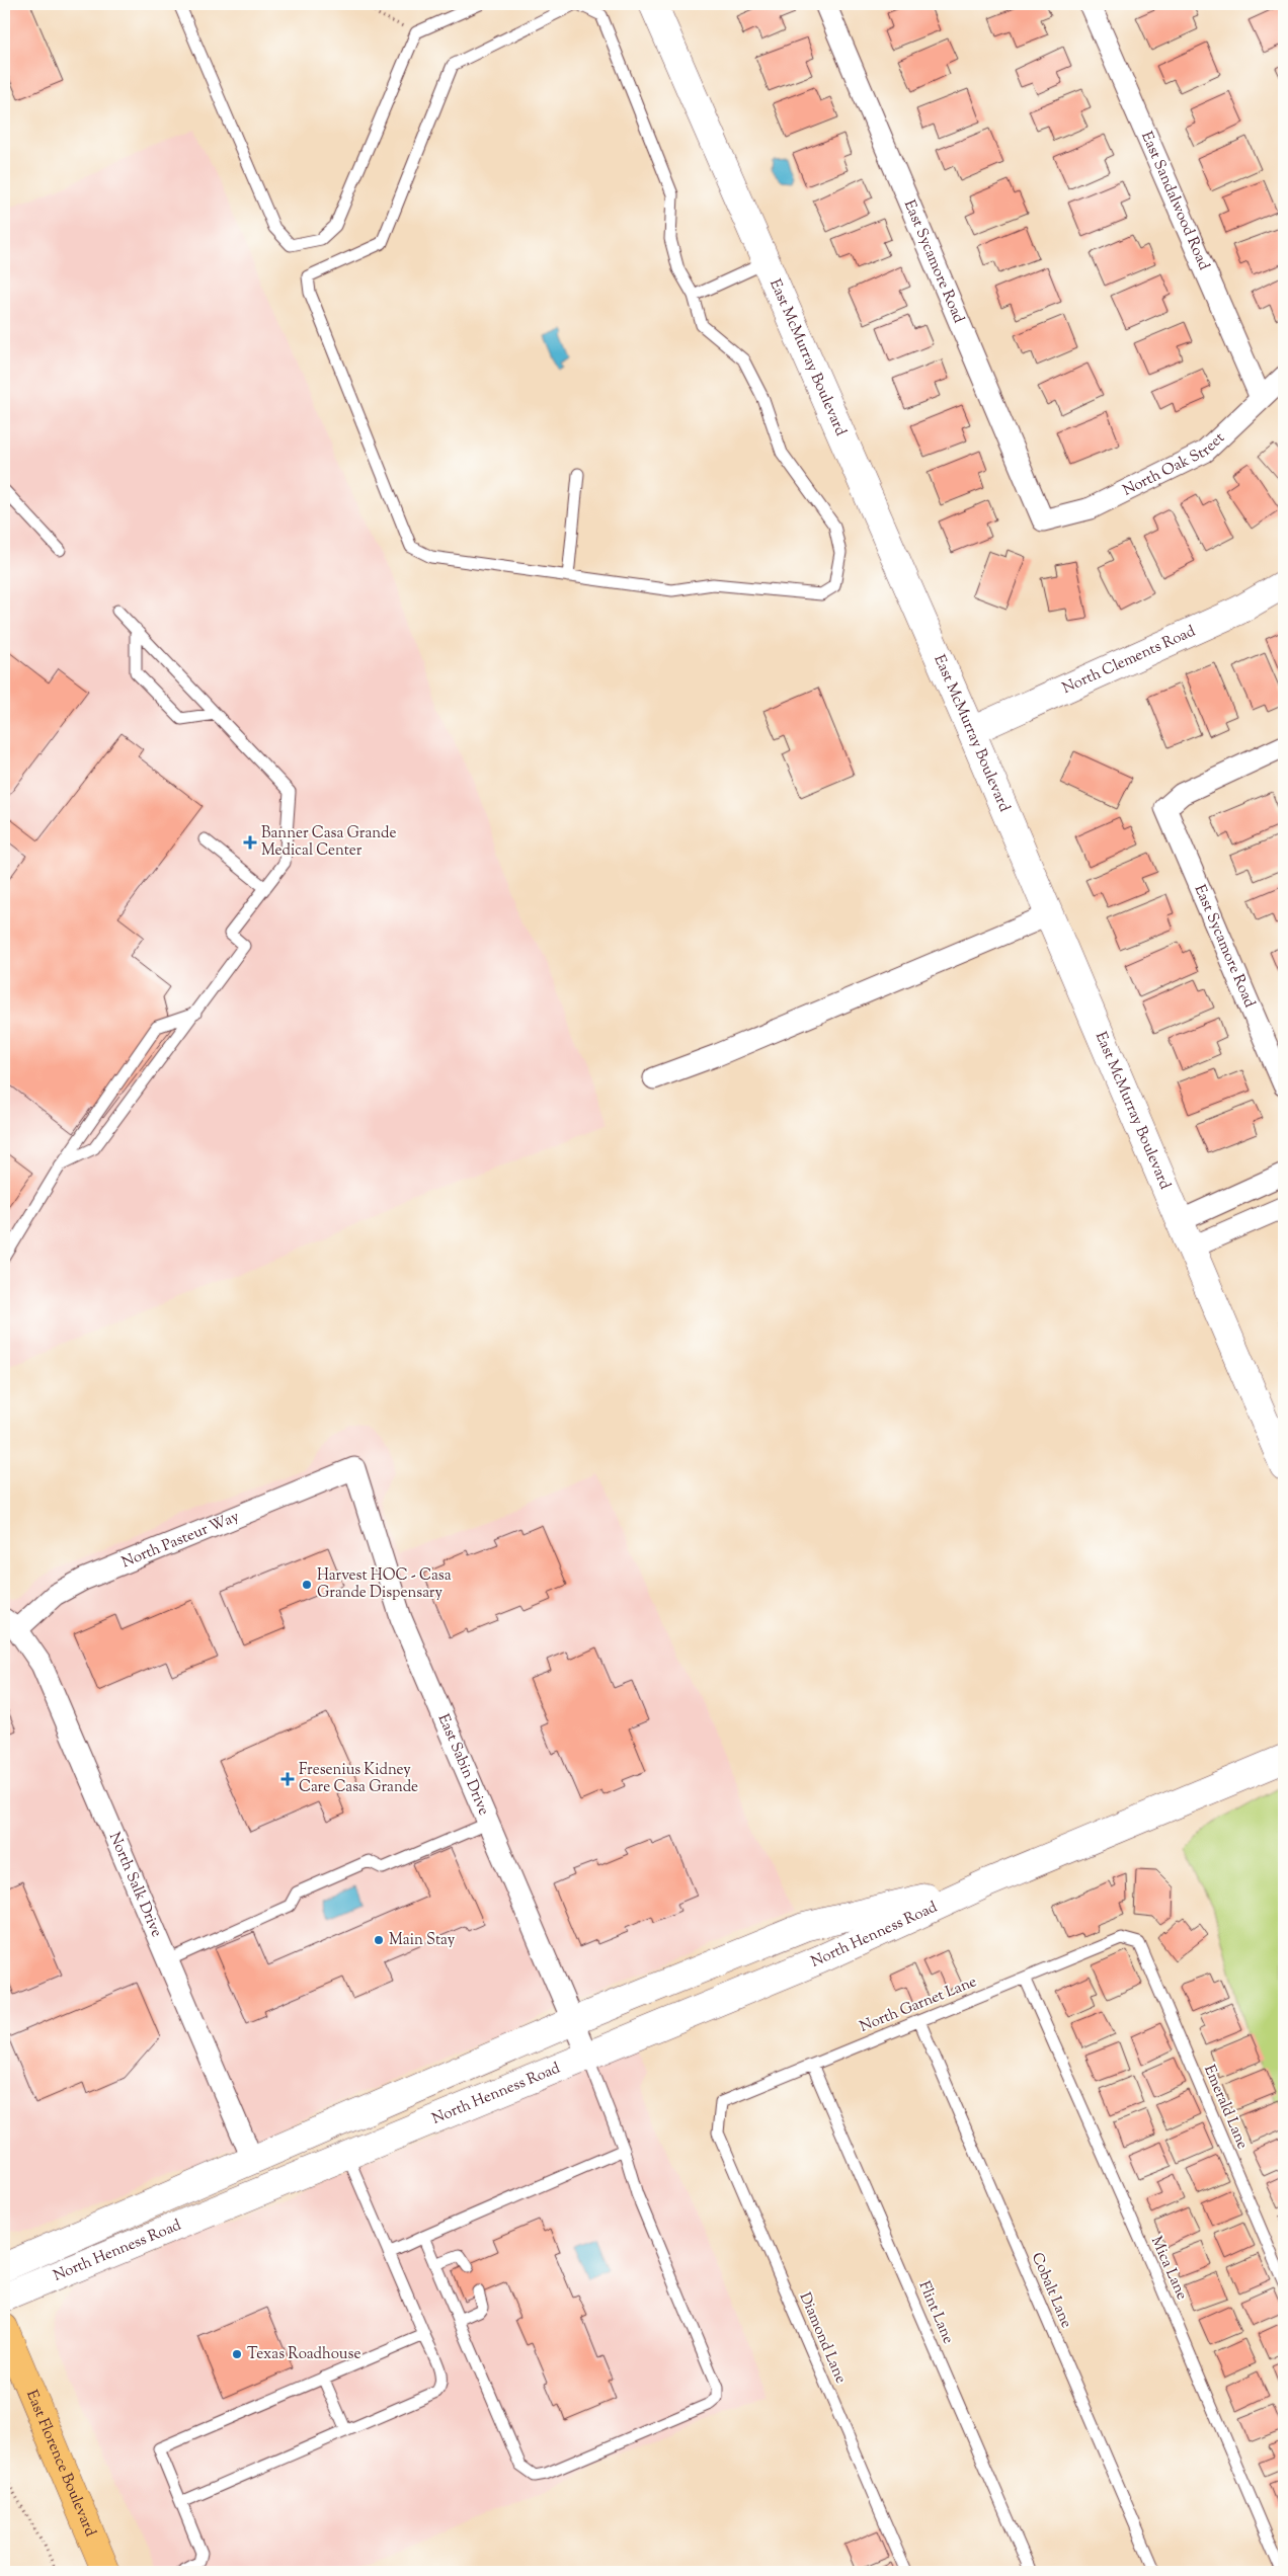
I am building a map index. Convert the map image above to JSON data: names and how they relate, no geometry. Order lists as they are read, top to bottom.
{
  "streets": {
    "main road": ["East Florence Boulevard"],
    "street": [
      "East Sandalwood Road",
      "East Sycamore Road",
      "East McMurray Boulevard",
      "North Oak Street",
      "North Clements Road",
      "North Pasteur Way",
      "East Sabin Drive",
      "North Salk Drive",
      "North Henness Road"
    ],
    "lane": [
      "North Garnet Lane",
      "Emerald Lane",
      "Mica Lane",
      "Cobalt Lane",
      "Flint Lane",
      "Diamond Lane"
    ]
  },
  "crossings": [
    ["East Sandalwood Road", "North Oak Street"],
    ["East Sycamore Road", "North Oak Street"],
    ["East McMurray Boulevard", "North Clements Road"],
    ["North Pasteur Way", "East Sabin Drive"],
    ["North Pasteur Way", "North Salk Drive"],
    ["East Sabin Drive", "North Henness Road"],
    ["North Salk Drive", "North Henness Road"],
    ["North Garnet Lane", "Emerald Lane"],
    ["North Garnet Lane", "Mica Lane"],
    ["North Garnet Lane", "Cobalt Lane"],
    ["North Garnet Lane", "Flint Lane"],
    ["North Garnet Lane", "Diamond Lane"]
  ],
  "places": {
    "health": ["Banner Casa Grande Medical Center", "Fresenius Kidney Care Casa Grande"],
    "other": ["Harvest HOC - Casa Grande Dispensary", "Main Stay", "Texas Roadhouse"]
  }
}
